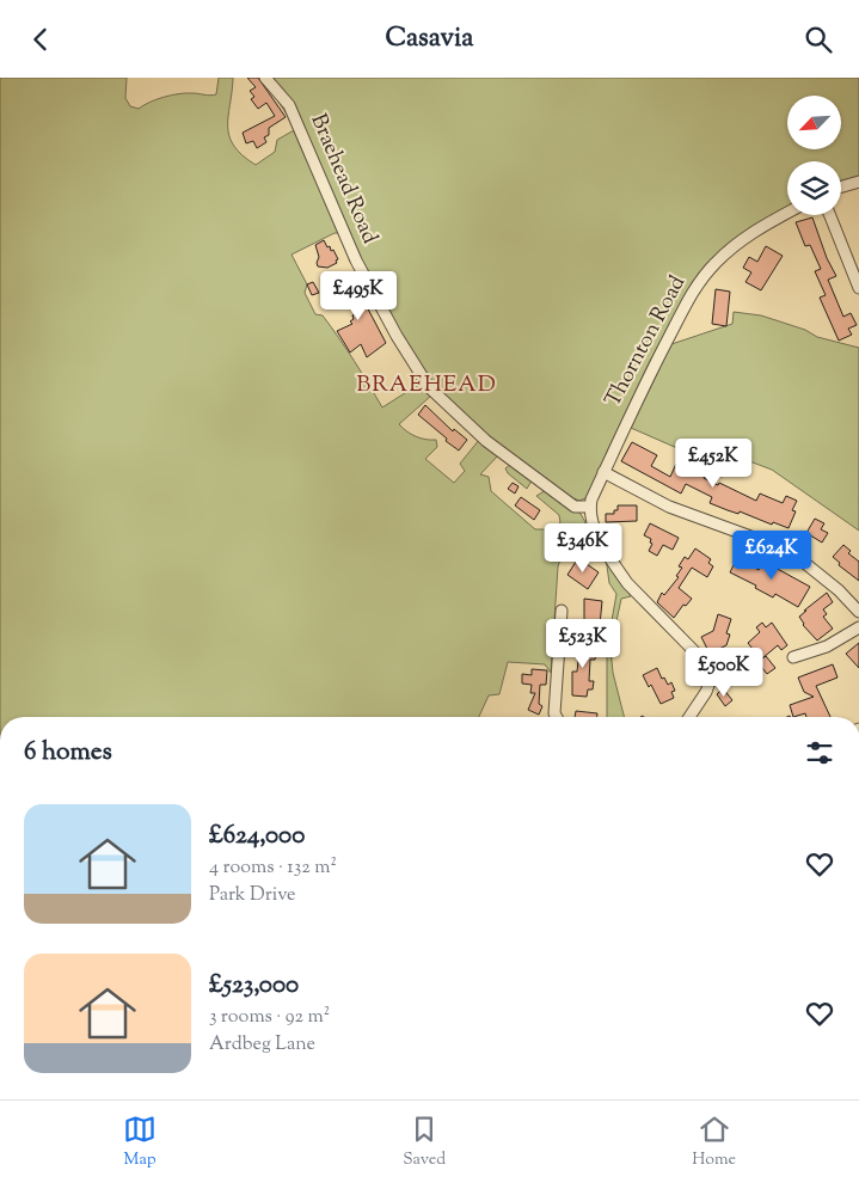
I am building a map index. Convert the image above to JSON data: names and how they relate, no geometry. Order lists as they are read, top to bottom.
{
  "streets": {
    "street": ["Braehead Road", "Thornton Road"]
  },
  "crossings": [
    ["Braehead Road", "Thornton Road"]
  ],
  "districts": ["BRAEHEAD"],
  "north": "bottom left",
  "page": {
    "header": "Casavia",
    "price": [
      "£495K",
      "£452K",
      "£346K",
      "£624K",
      "£523K",
      "£500K"
    ],
    "heading": "6 homes",
    "list": [
      {
        "name": "£624,000",
        "note": "4 rooms · 132 m² · Park Drive"
      },
      {
        "name": "£523,000",
        "note": "3 rooms · 92 m² · Ardbeg Lane"
      }
    ],
    "tabs": ["Map", "Saved", "Home"]
  }
}
